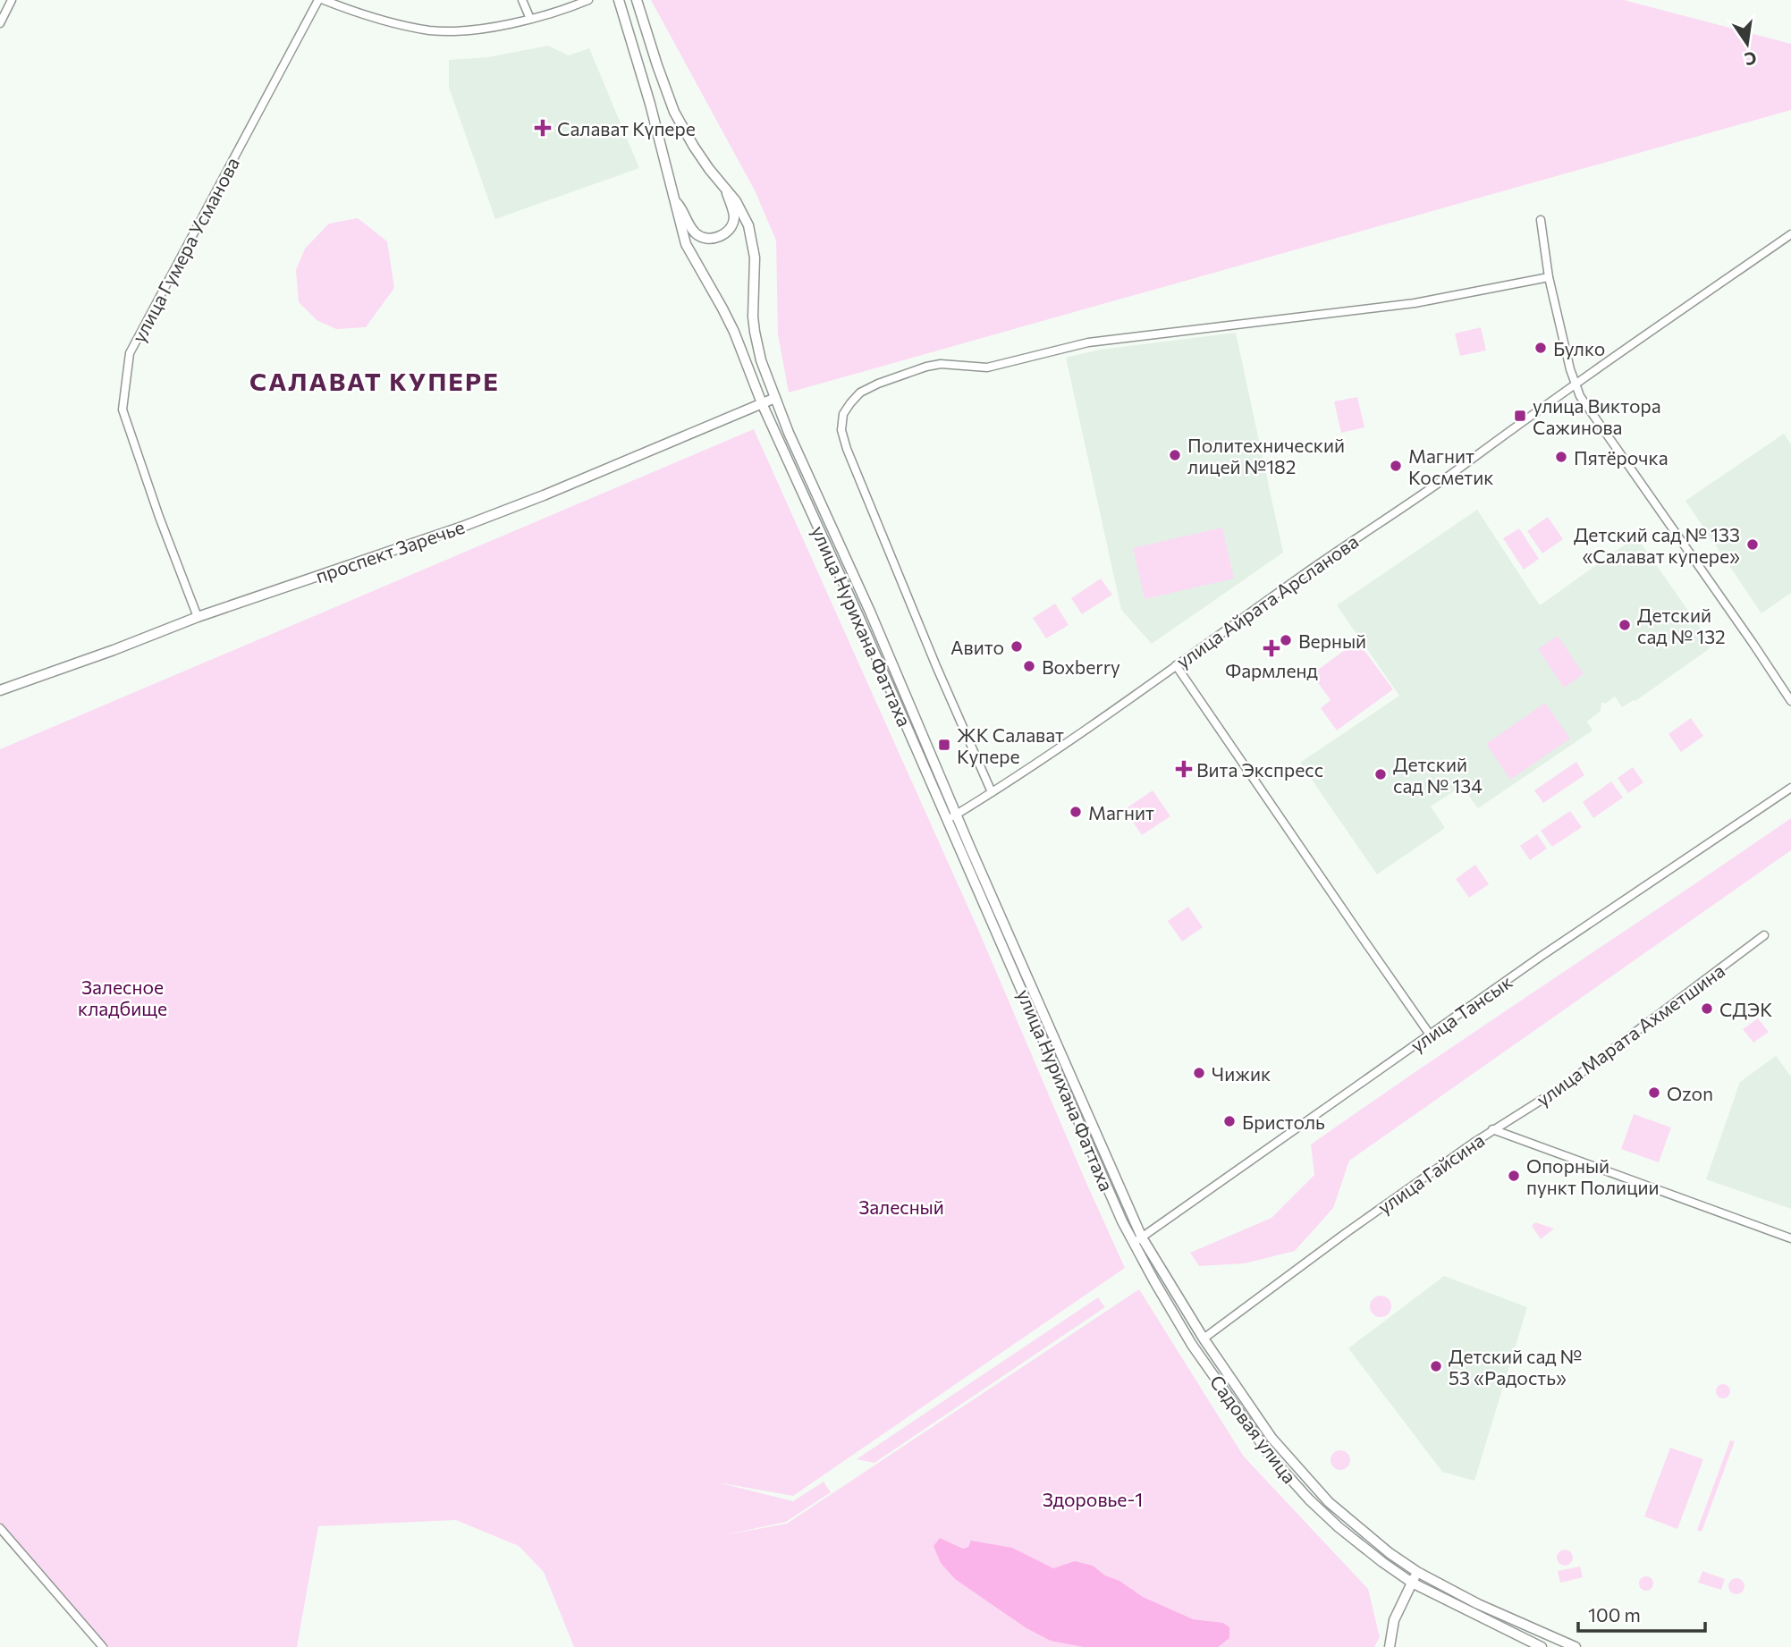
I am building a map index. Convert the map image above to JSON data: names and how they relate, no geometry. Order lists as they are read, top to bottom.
{
  "streets": {
    "street": [
      "улица Гумера Усманова",
      "проспект Заречье",
      "улица Айрата Арсланова",
      "улица Нурихана Фаттаха",
      "улица Тансык",
      "улица Марата Ахметшина",
      "улица Гайсина",
      "Садовая улица"
    ]
  },
  "crossings": [
    ["улица Гумера Усманова", "проспект Заречье"],
    ["проспект Заречье", "улица Нурихана Фаттаха"],
    ["улица Айрата Арсланова", "улица Нурихана Фаттаха"],
    ["улица Нурихана Фаттаха", "улица Тансык"],
    ["улица Нурихана Фаттаха", "Садовая улица"],
    ["улица Тансык", "Садовая улица"],
    ["улица Марата Ахметшина", "улица Гайсина"],
    ["улица Гайсина", "Садовая улица"]
  ],
  "districts": ["САЛАВАТ КУПЕРЕ"],
  "parks": ["Залесное кладбище", "Залесный", "Здоровье-1"],
  "places": {
    "health": ["Салават Күпере", "Фармленд", "Вита Экспресс"],
    "other": [
      "Булко",
      "Политехнический лицей №182",
      "Пятёрочка",
      "Магнит Косметик",
      "Детский сад № 133 «Салават купере»",
      "Детский сад № 132",
      "Верный",
      "Авито",
      "Boxberry",
      "Детский сад № 134",
      "Магнит",
      "СДЭК",
      "Чижик",
      "Ozon",
      "Бристоль",
      "Опорный пункт Полиции",
      "Детский сад № 53 «Радость»"
    ],
    "transit": ["улица Виктора Сажинова", "ЖК Салават Купере"]
  },
  "scale_bar": "100 m",
  "north": "bottom"
}
